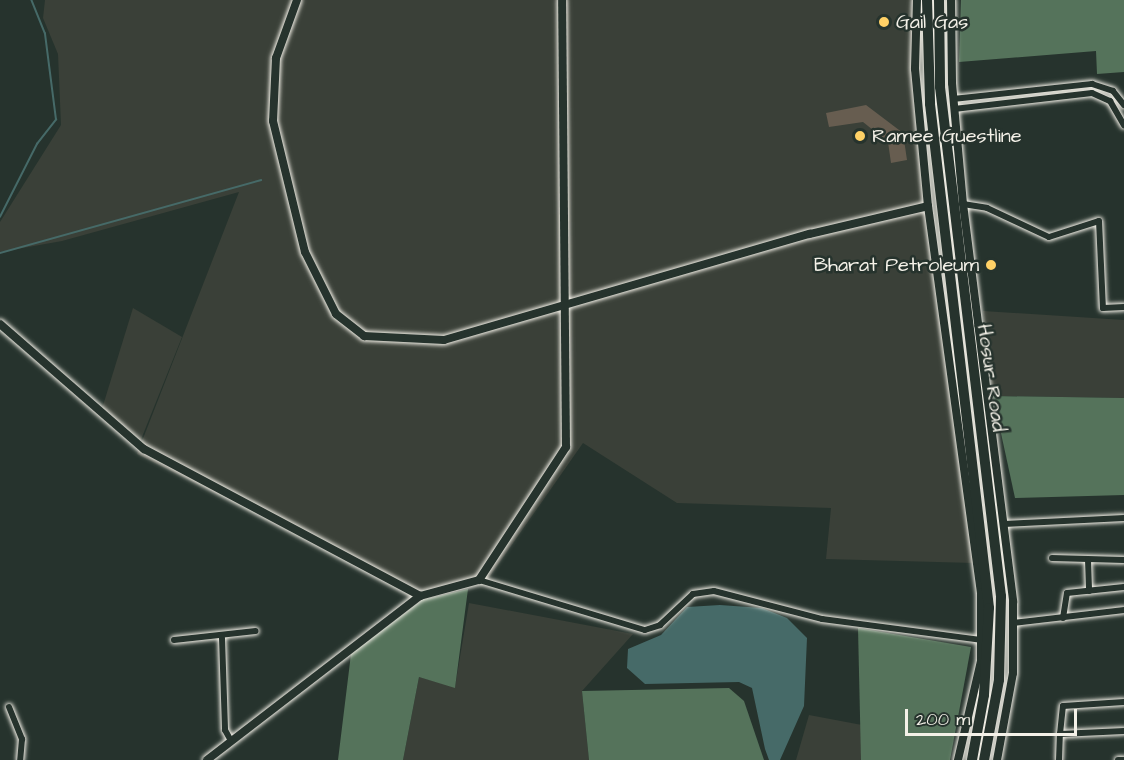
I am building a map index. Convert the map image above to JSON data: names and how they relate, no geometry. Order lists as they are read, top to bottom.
{
  "streets": {
    "highway": ["Hosur Road"]
  },
  "places": ["Gail Gas", "Ramee Guestline", "Bharat Petroleum"],
  "scale_bar": "200 m"
}
